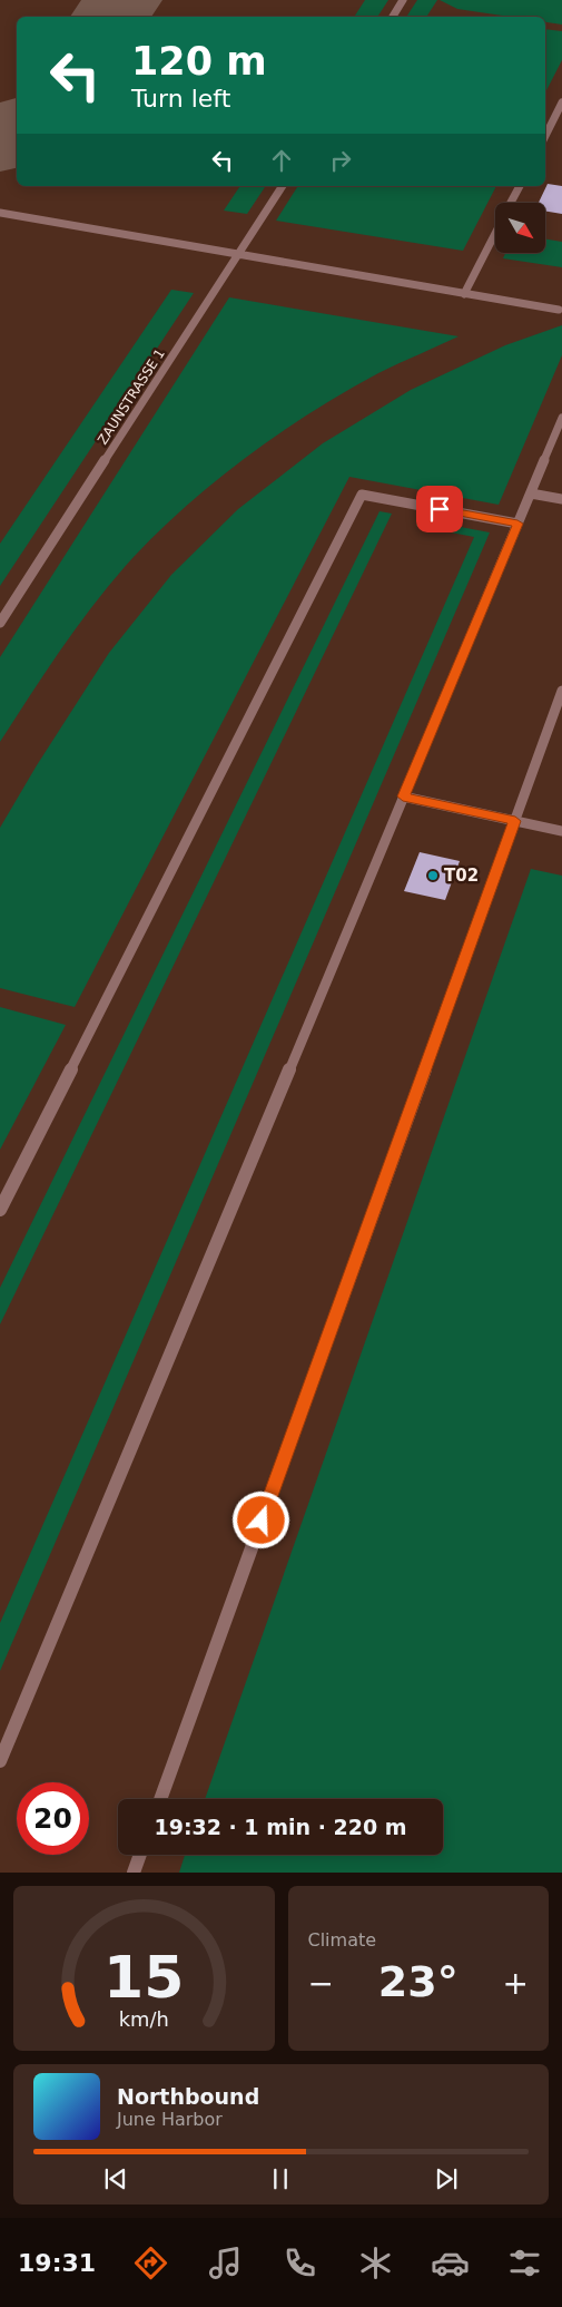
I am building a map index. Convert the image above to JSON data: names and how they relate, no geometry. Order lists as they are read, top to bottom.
{
  "streets": {
    "lane": ["ZAUNSTRASSE 1"]
  },
  "places": ["T02"],
  "north": "bottom right",
  "page": {
    "turn": ["120 m", "Turn left"],
    "limit": "20",
    "trip": "19:32 · 1 min · 220 m",
    "tile": "Climate",
    "heat": ["−", "23°", "+"],
    "song": ["Northbound", "June Harbor"],
    "tabs": "19:31",
    "gauge": ["15", "km/h"]
  }
}
